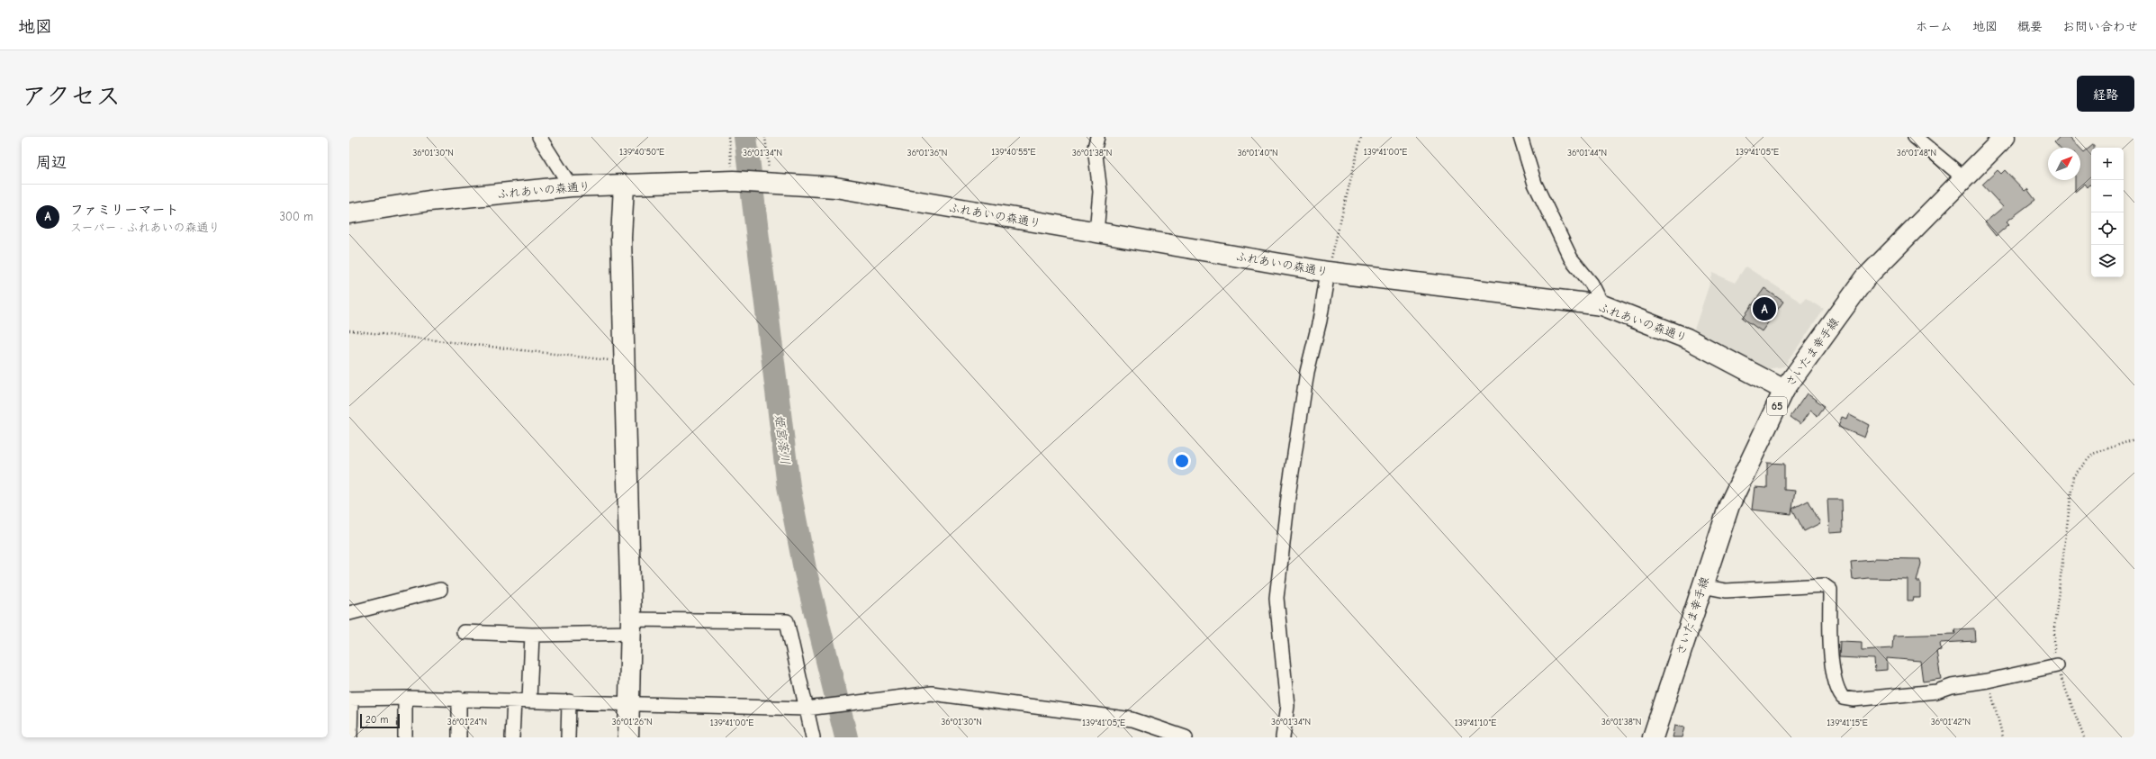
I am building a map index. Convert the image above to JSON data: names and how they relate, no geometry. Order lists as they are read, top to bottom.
{
  "streets": {
    "street": ["ふれあいの森通り", "さいたま幸手線", "65"]
  },
  "crossings": [
    ["ふれあいの森通り", "さいたま幸手線"]
  ],
  "water": ["姫宮落川"],
  "scale_bar": "20 m",
  "north": "top right",
  "page": {
    "header": "地図",
    "nav": [
      "ホーム",
      "地図",
      "概要",
      "お問い合わせ"
    ],
    "title": "アクセス",
    "buttons": "経路",
    "heading": "周辺",
    "map_buttons": ["+", "−"],
    "list": [
      {
        "mark": "A",
        "name": "ファミリーマート",
        "note": "スーパー · ふれあいの森通り",
        "value": "300 m"
      }
    ],
    "pins": "A",
    "scale": "20 m"
  },
  "coordinates": [
    "139°40'55\"E",
    "139°41'00\"E",
    "139°41'05\"E",
    "139°40'50\"E",
    "36°01'30\"N",
    "36°01'34\"N",
    "36°01'36\"N",
    "36°01'38\"N",
    "36°01'40\"N",
    "36°01'44\"N",
    "36°01'48\"N",
    "36°01'24\"N",
    "36°01'26\"N",
    "36°01'42\"N",
    "139°41'10\"E",
    "139°41'15\"E"
  ]
}
